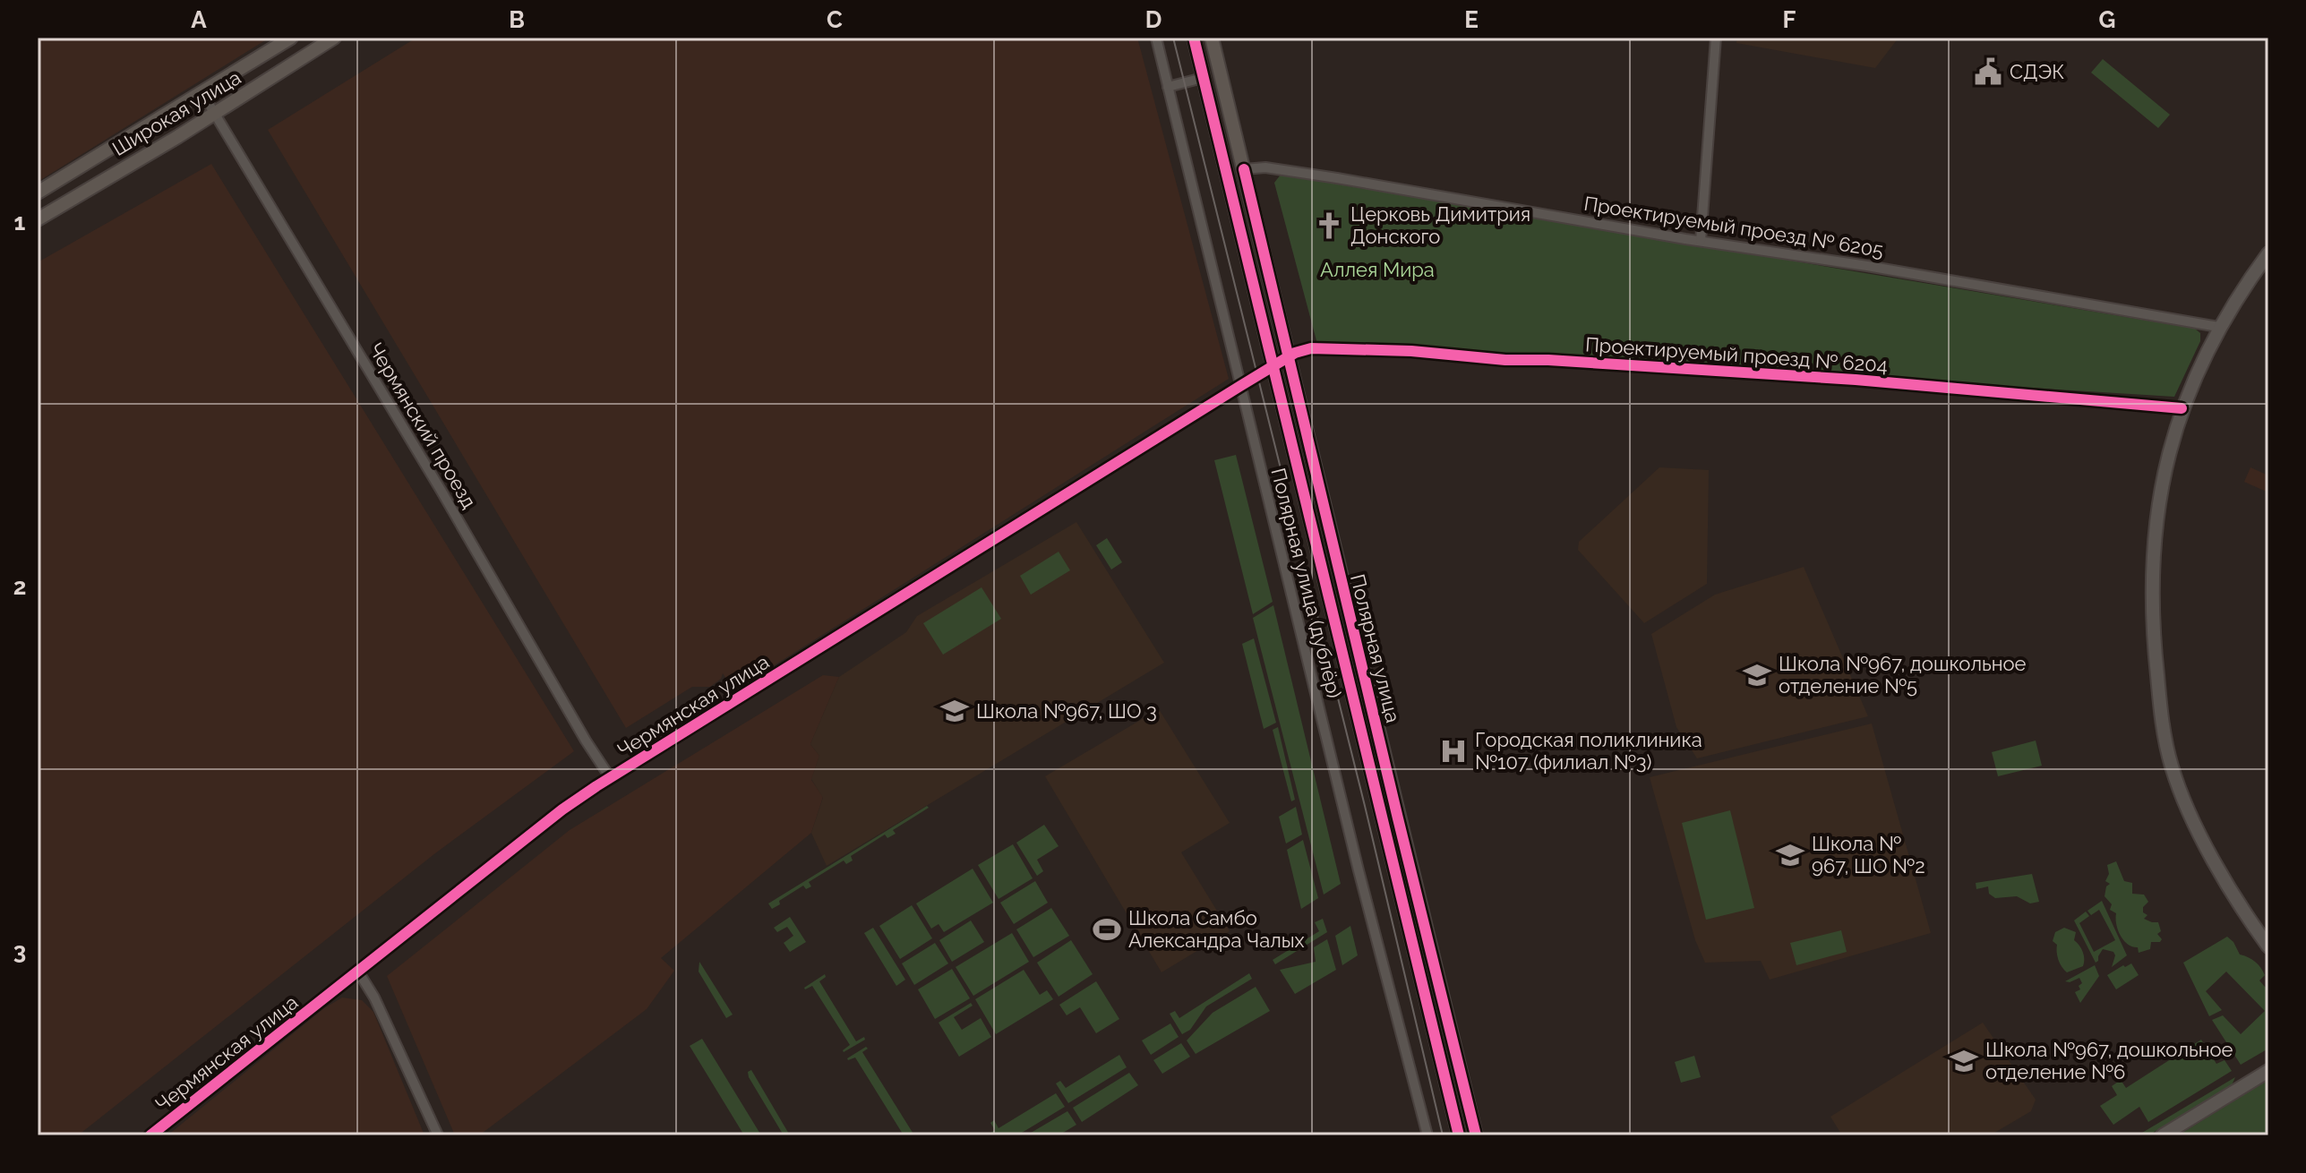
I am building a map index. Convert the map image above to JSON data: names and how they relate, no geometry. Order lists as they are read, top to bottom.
{
  "streets": {
    "main road": ["Широкая улица", "Полярная улица"],
    "street": [
      "Проектируемый проезд № 6205",
      "Проектируемый проезд № 6204",
      "Чермянский проезд",
      "Полярная улица (дублёр)",
      "Чермянская улица"
    ]
  },
  "crossings": [
    ["Широкая улица", "Чермянский проезд"],
    ["Проектируемый проезд № 6205", "Полярная улица"],
    ["Проектируемый проезд № 6204", "Полярная улица"],
    ["Проектируемый проезд № 6204", "Чермянская улица"],
    ["Чермянский проезд", "Чермянская улица"],
    ["Полярная улица (дублёр)", "Чермянская улица"],
    ["Полярная улица", "Чермянская улица"]
  ],
  "parks": ["Аллея Мира"],
  "places": {
    "public building": ["СДЭК"],
    "church": ["Церковь Димитрия Донского"],
    "school or university": [
      "Школа №967, дошкольное отделение №5",
      "Школа №967, ШО 3",
      "Школа № 967, ШО №2",
      "Школа №967, дошкольное отделение №6"
    ],
    "hospital": ["Городская поликлиника №107 (филиал №3)"],
    "sports": ["Школа Самбо Александра Чалых"]
  },
  "grid": {
    "columns": [
      "A",
      "B",
      "C",
      "D",
      "E",
      "F",
      "G"
    ],
    "rows": ["1", "2", "3"]
  }
}
